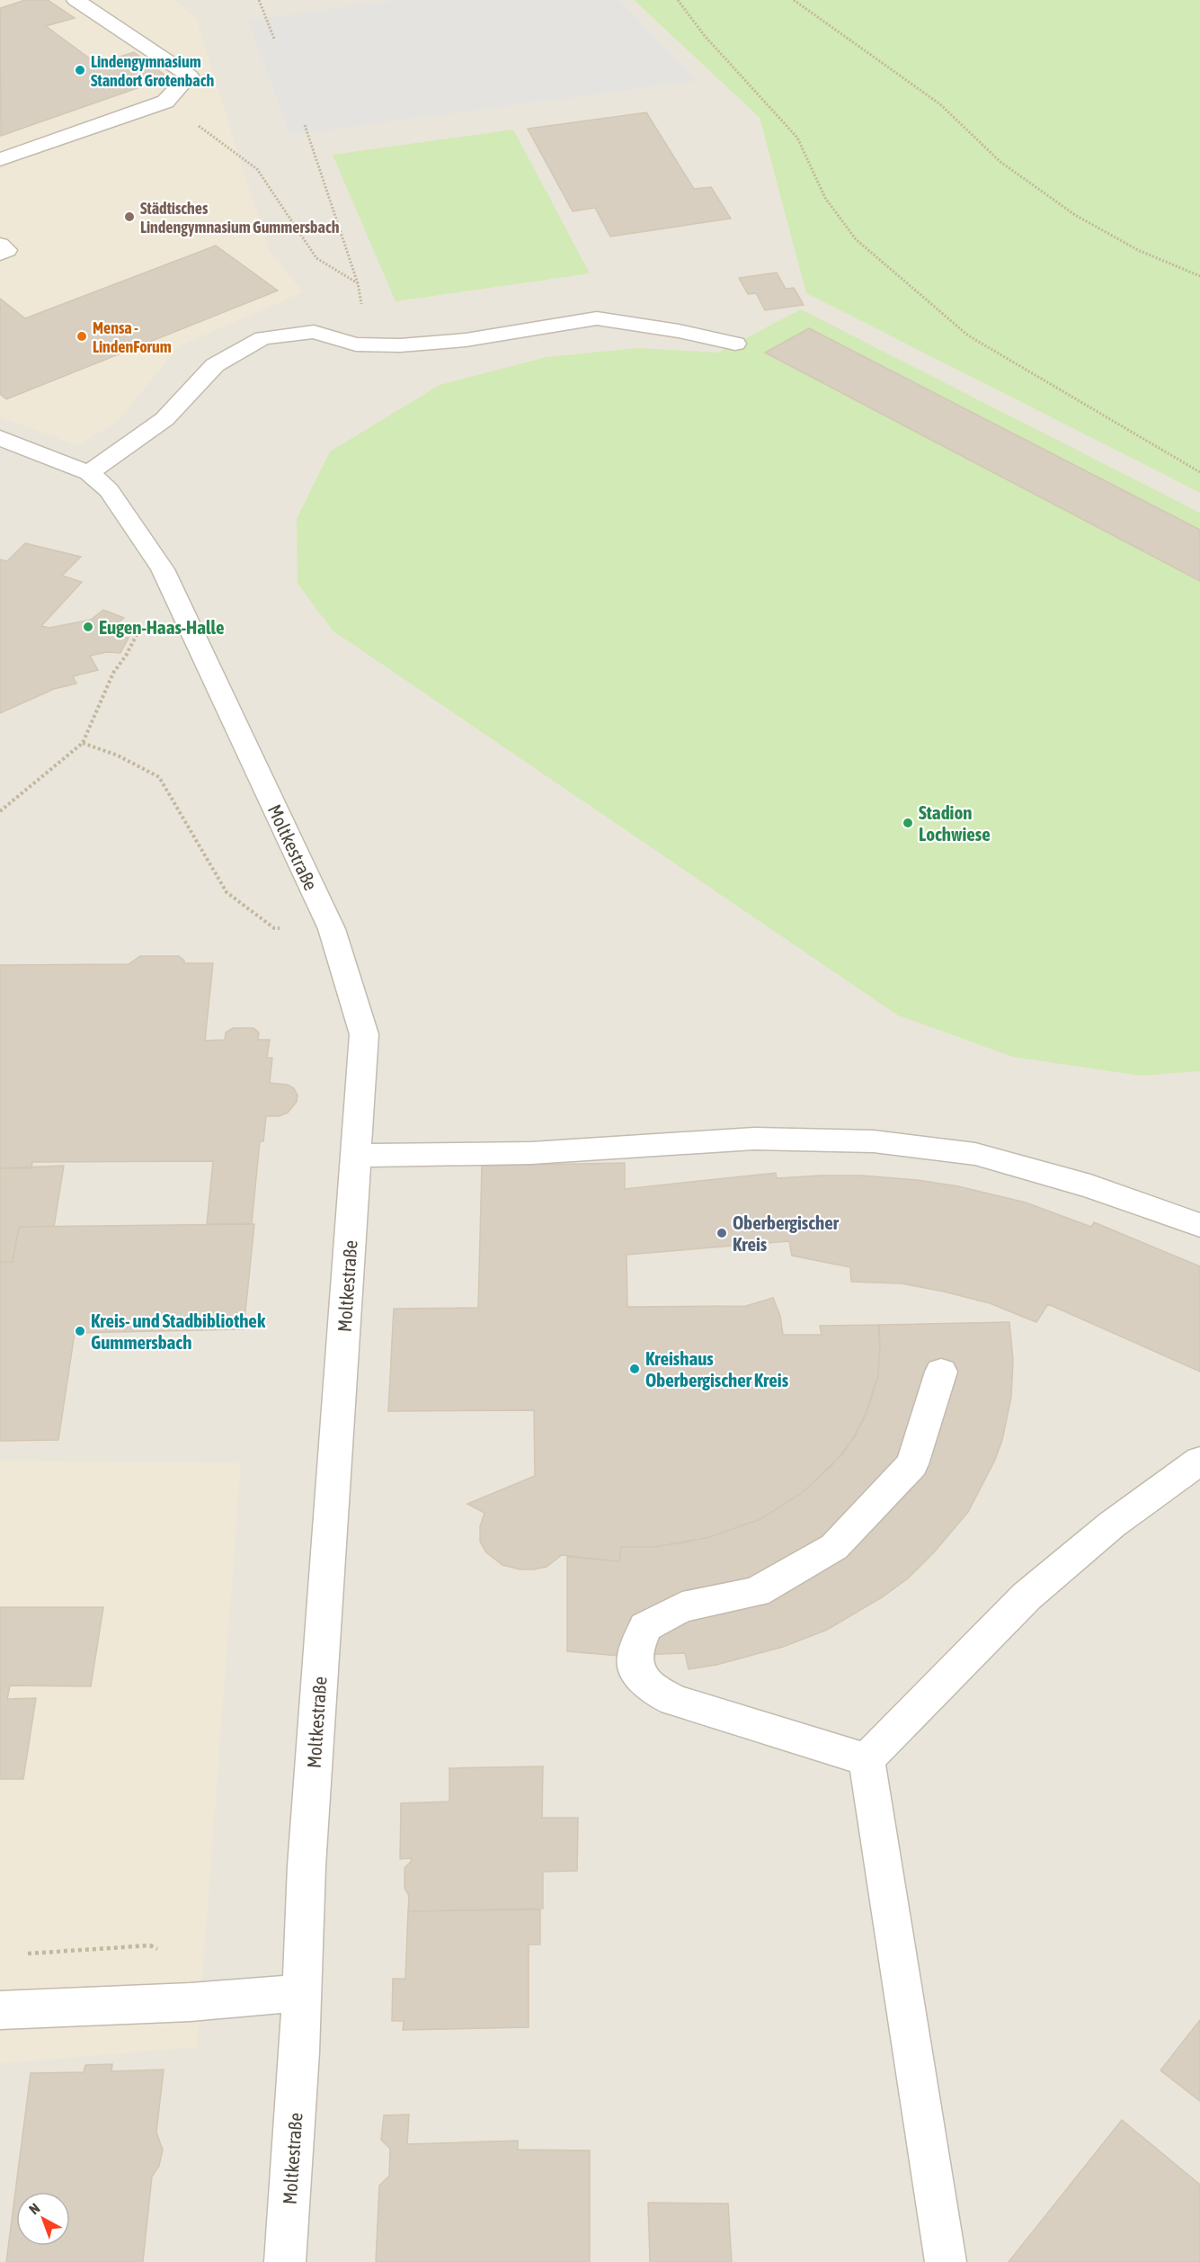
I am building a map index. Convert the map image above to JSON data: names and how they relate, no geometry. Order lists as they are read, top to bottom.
{
  "streets": {
    "street": ["Moltkestraße"]
  },
  "places": [
    "Lindengymnasium Standort Grotenbach",
    "Städtisches Lindengymnasium Gummersbach",
    "Mensa - LindenForum",
    "Eugen-Haas-Halle",
    "Stadion Lochwiese",
    "Oberbergischer Kreis",
    "Kreis- und Stadbibliothek Gummersbach",
    "Kreishaus Oberbergischer Kreis"
  ],
  "north": "top left"
}
